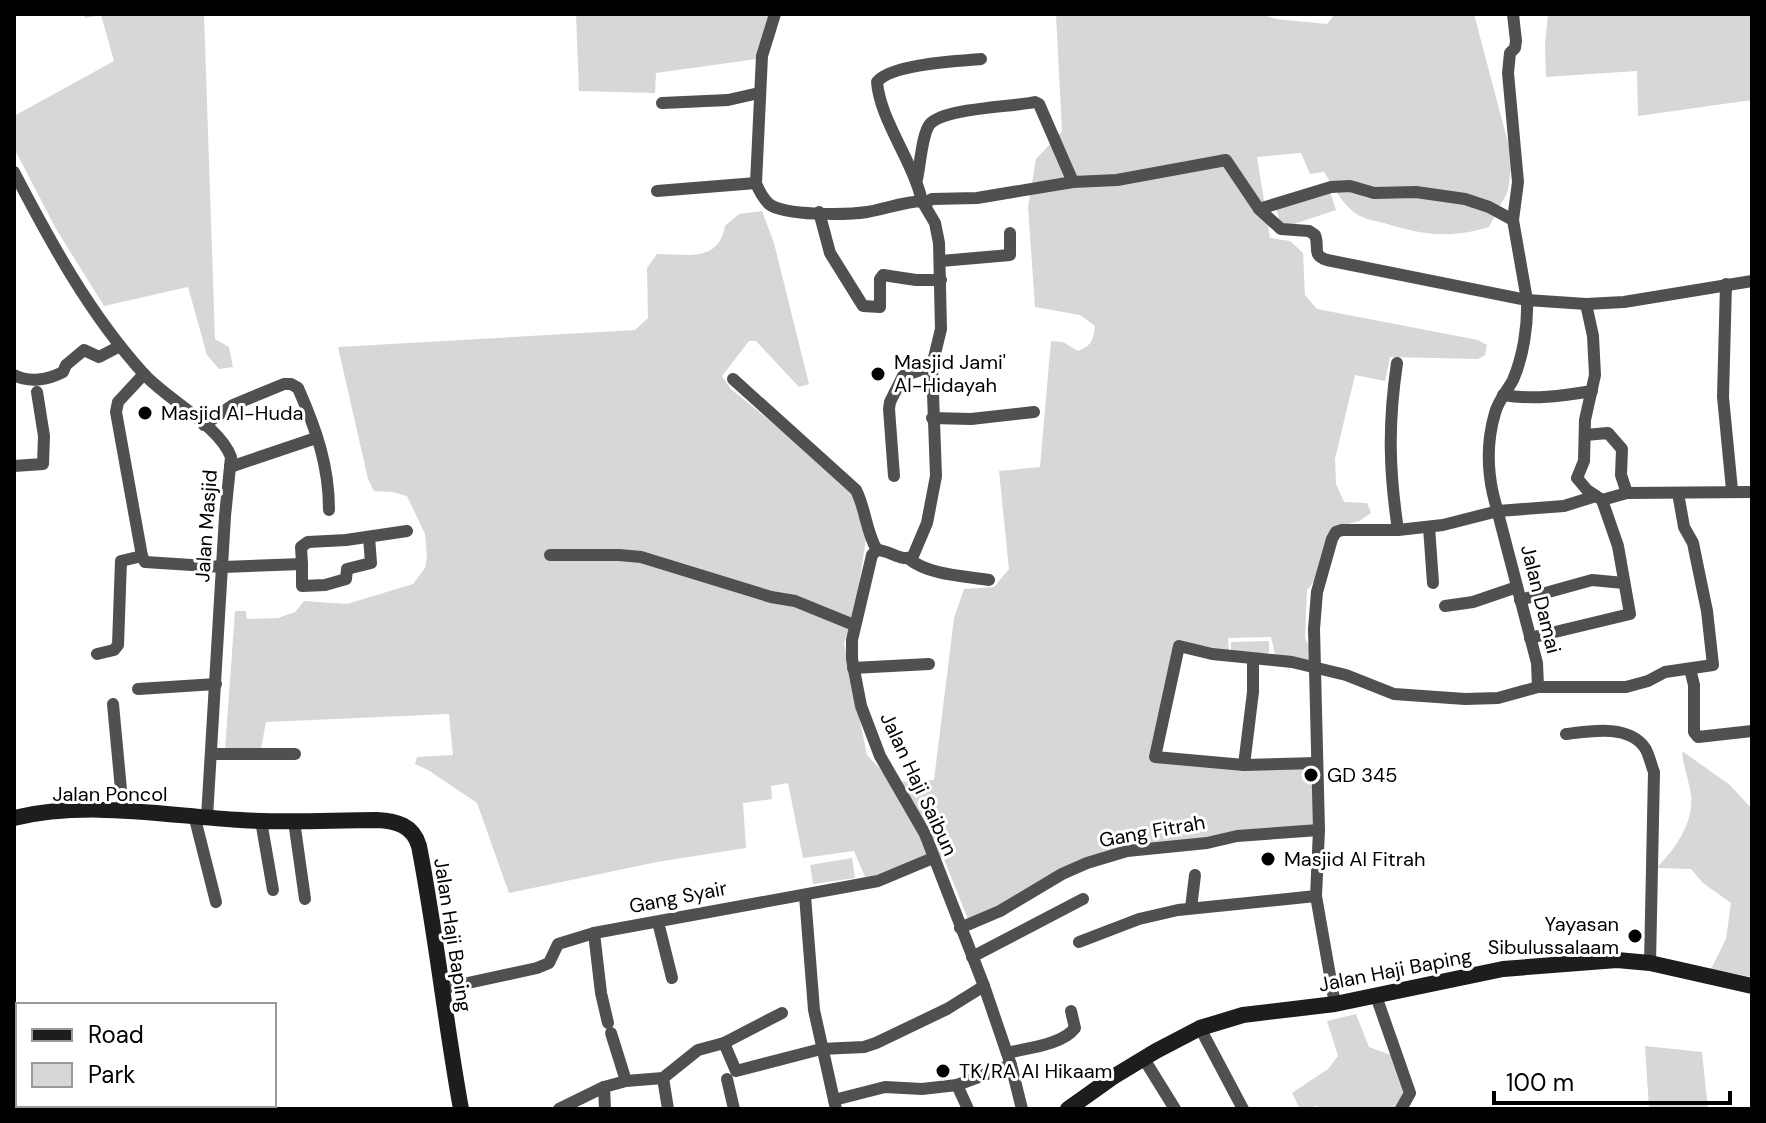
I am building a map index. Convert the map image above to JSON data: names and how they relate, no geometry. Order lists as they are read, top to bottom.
{
  "streets": {
    "street": [
      "Jalan Masjid",
      "Jalan Damai",
      "Jalan Haji Saibun",
      "Jalan Poncol",
      "Gang Fitrah",
      "Gang Syair",
      "Jalan Haji Baping"
    ]
  },
  "crossings": [
    ["Jalan Masjid", "Jalan Poncol"],
    ["Jalan Masjid", "Jalan Haji Baping"],
    ["Jalan Haji Saibun", "Gang Fitrah"],
    ["Jalan Haji Saibun", "Gang Syair"],
    ["Jalan Poncol", "Jalan Haji Baping"],
    ["Gang Syair", "Jalan Haji Baping"]
  ],
  "places": [
    "Masjid Jami' Al-Hidayah",
    "Masjid Al-Huda",
    "GD 345",
    "Masjid Al Fitrah",
    "Yayasan Sibulussalaam",
    "TK/RA Al Hikaam"
  ],
  "legend": ["Road", "Park"],
  "scale_bar": "100 m"
}
